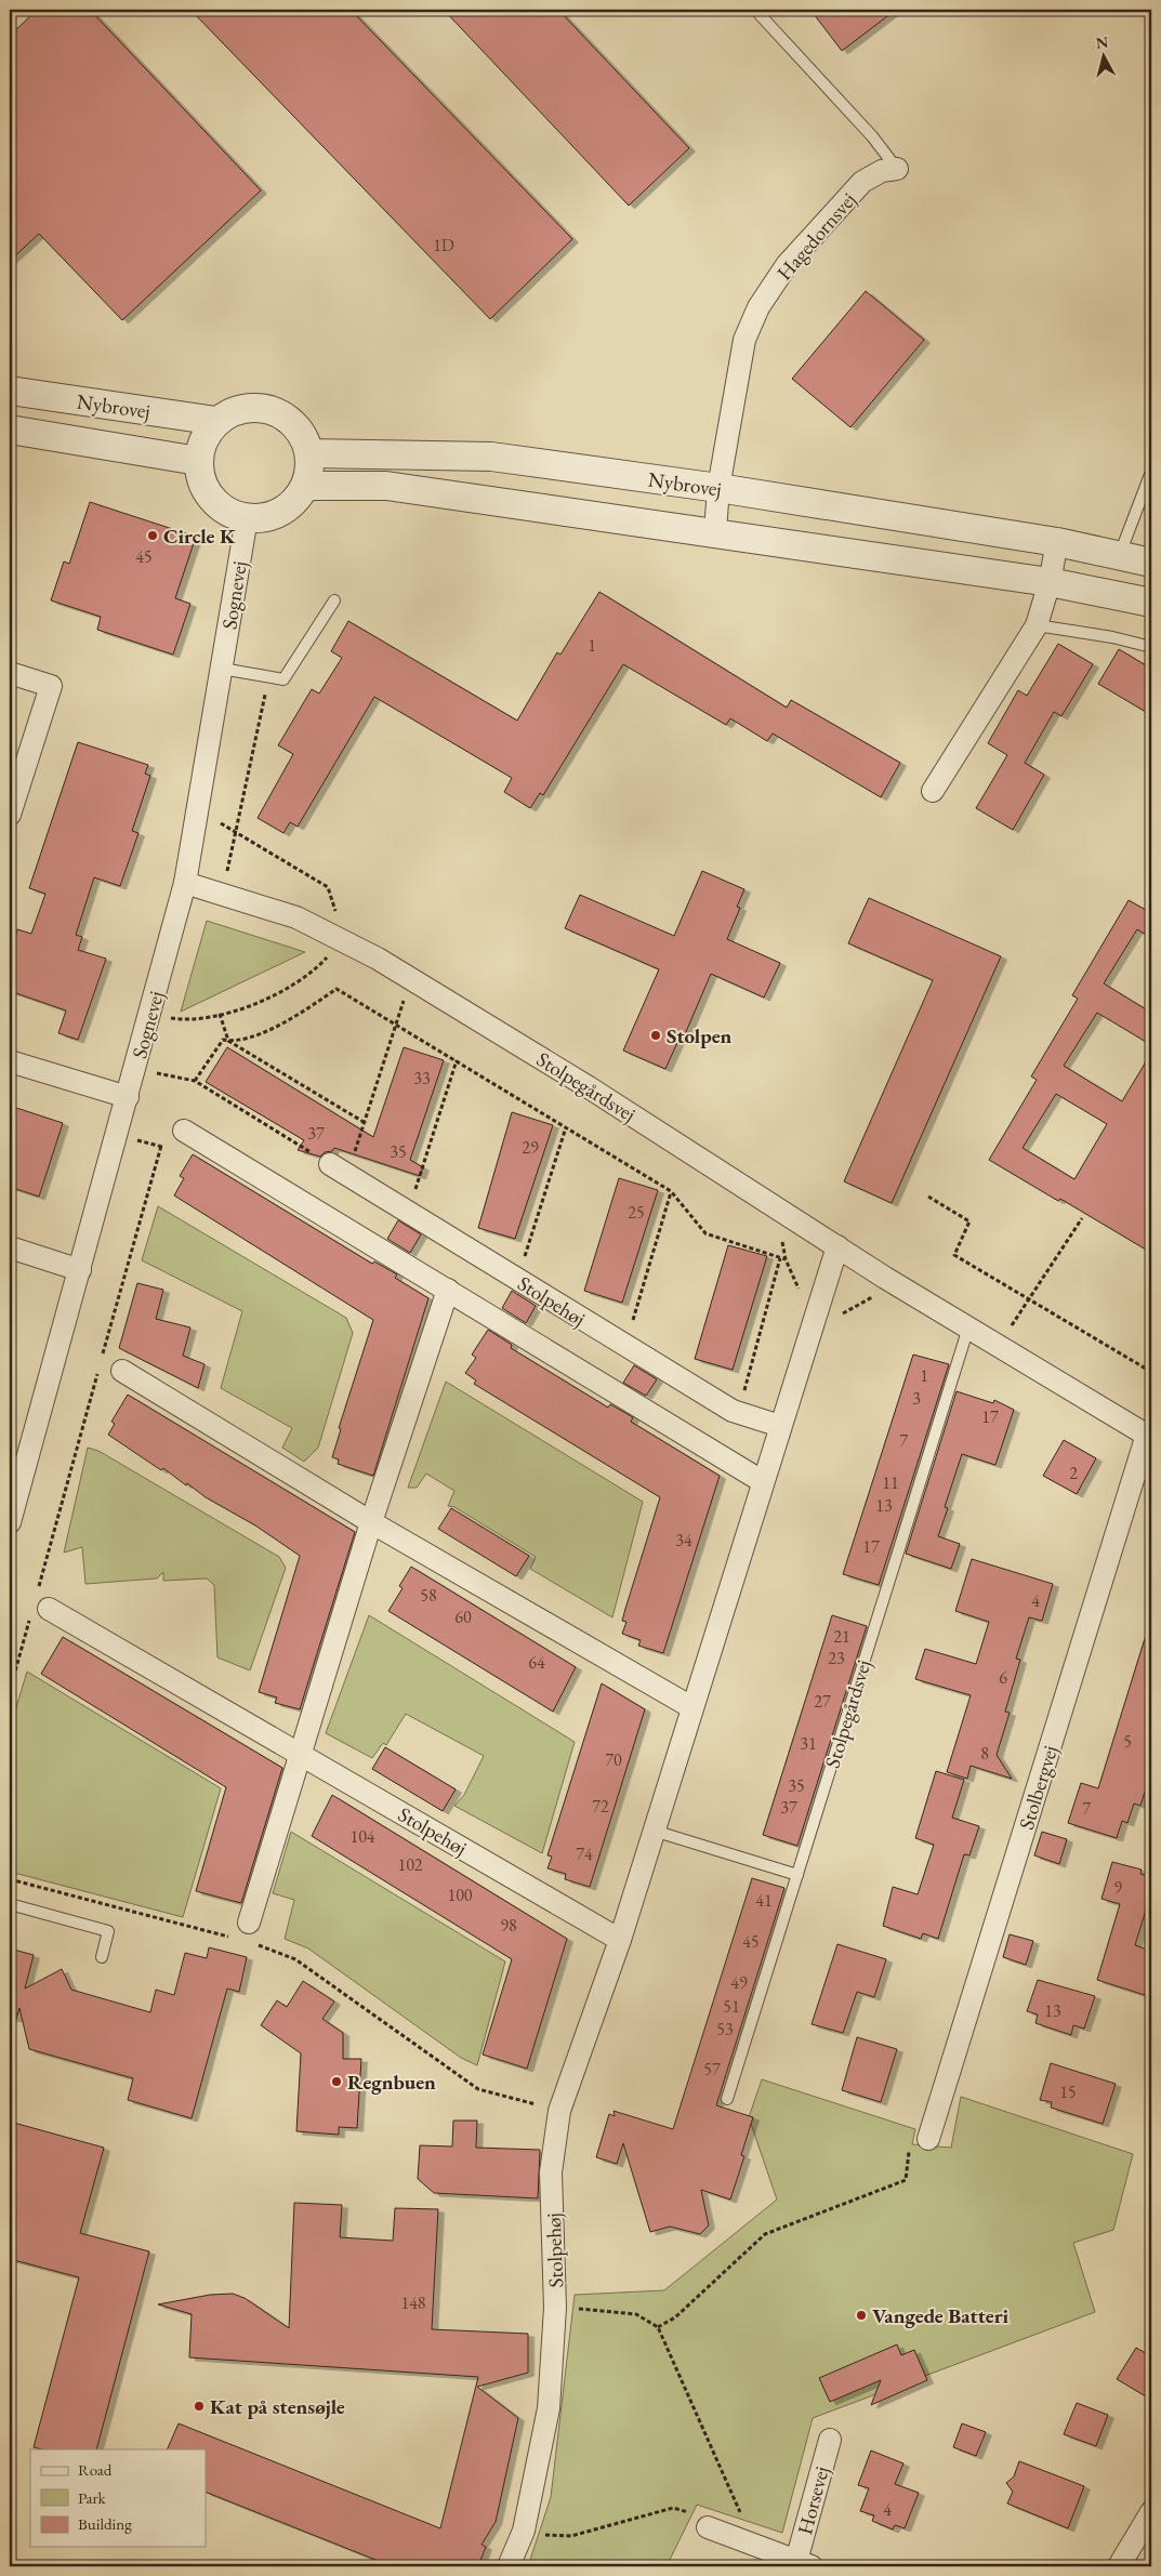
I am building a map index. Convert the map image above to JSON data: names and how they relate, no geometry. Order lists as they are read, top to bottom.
{
  "streets": {
    "street": [
      "Hagedornsvej",
      "Nybrovej",
      "Sognevej",
      "Stolpegårdsvej",
      "Stolpehøj",
      "Stolbergvej",
      "Horsevej"
    ]
  },
  "crossings": [
    ["Hagedornsvej", "Nybrovej"],
    ["Nybrovej", "Sognevej"],
    ["Sognevej", "Stolpegårdsvej"],
    ["Stolpegårdsvej", "Stolpehøj"],
    ["Stolpegårdsvej", "Stolbergvej"]
  ],
  "places": [
    "Circle K",
    "Stolpen",
    "Regnbuen",
    "Vangede Batteri",
    "Kat på stensøjle"
  ],
  "house_numbers": [
    "1D",
    "45",
    "1",
    "33",
    "37",
    "29",
    "35",
    "25",
    "1",
    "3",
    "17",
    "7",
    "2",
    "11",
    "13",
    "34",
    "17",
    "58",
    "4",
    "60",
    "21",
    "23",
    "64",
    "6",
    "27",
    "5",
    "31",
    "8",
    "70",
    "35",
    "72",
    "37",
    "7",
    "104",
    "74",
    "102",
    "9",
    "100",
    "41",
    "98",
    "45",
    "49",
    "51",
    "13",
    "53",
    "57",
    "15",
    "148",
    "4"
  ],
  "legend": ["Road", "Park", "Building"],
  "north": "top"
}
